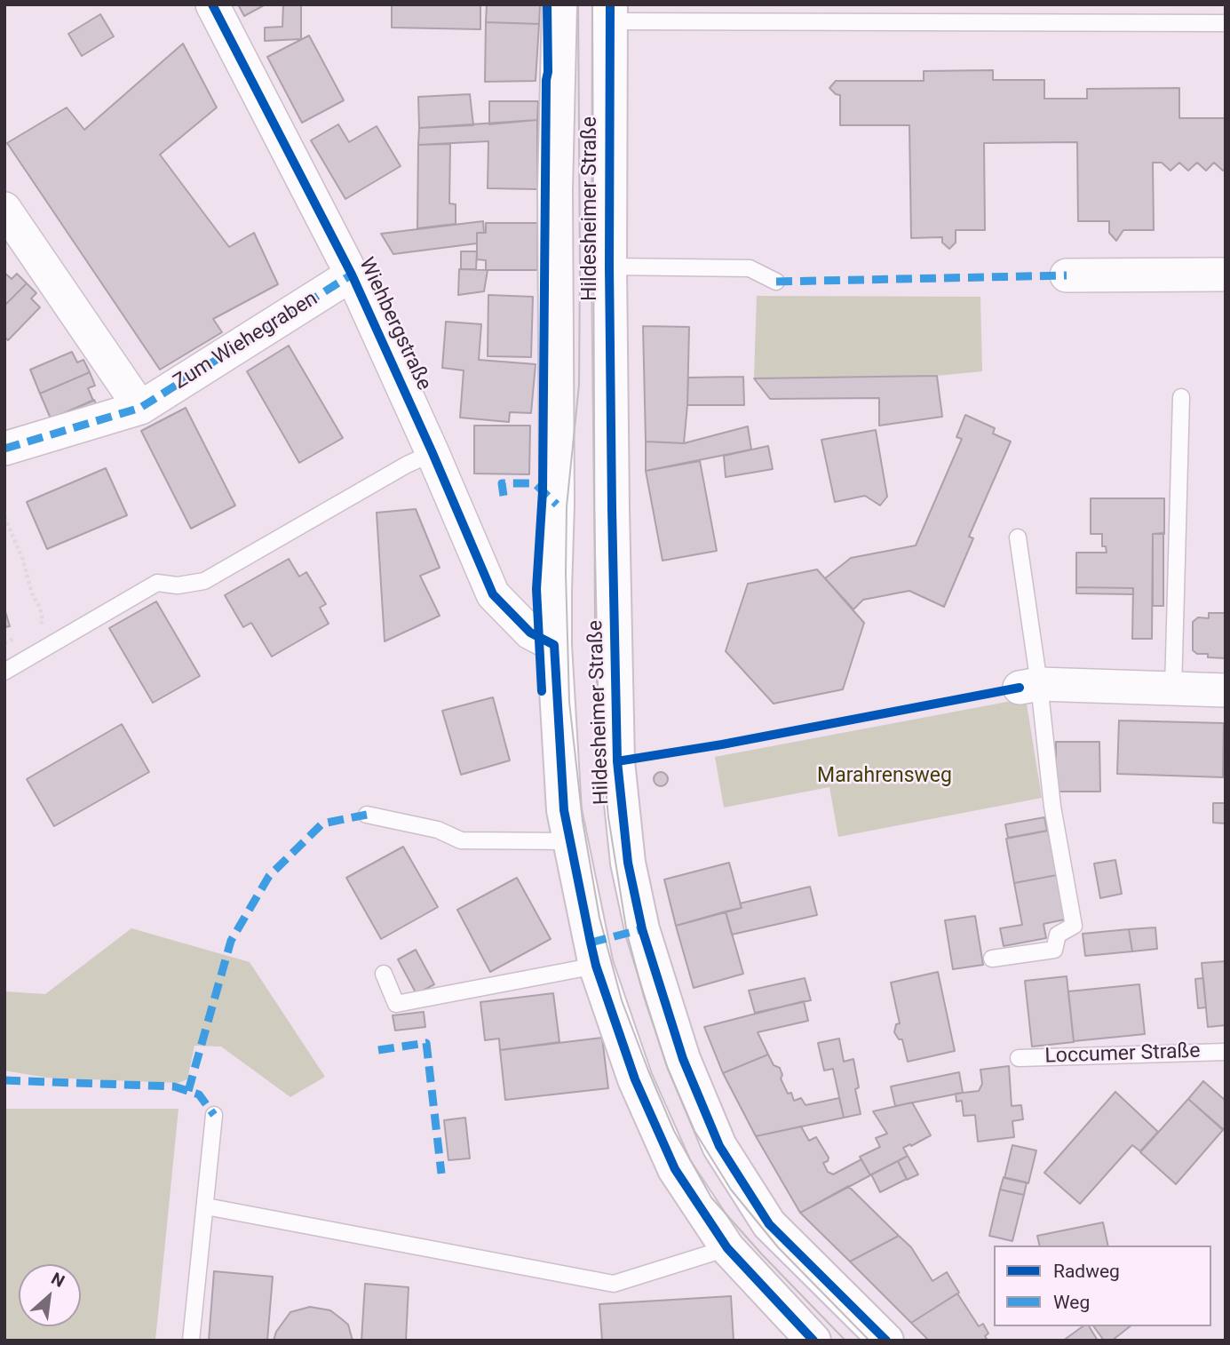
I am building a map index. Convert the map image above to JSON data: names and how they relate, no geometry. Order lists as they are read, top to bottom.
{
  "streets": {
    "main road": ["Hildesheimer Straße"],
    "street": ["Wiehbergstraße", "Zum Wiehegraben"],
    "lane": ["Loccumer Straße"]
  },
  "crossings": [
    ["Hildesheimer Straße", "Wiehbergstraße"],
    ["Wiehbergstraße", "Zum Wiehegraben"]
  ],
  "parks": ["Marahrensweg"],
  "legend": ["Radweg", "Weg"],
  "north": "top right"
}
